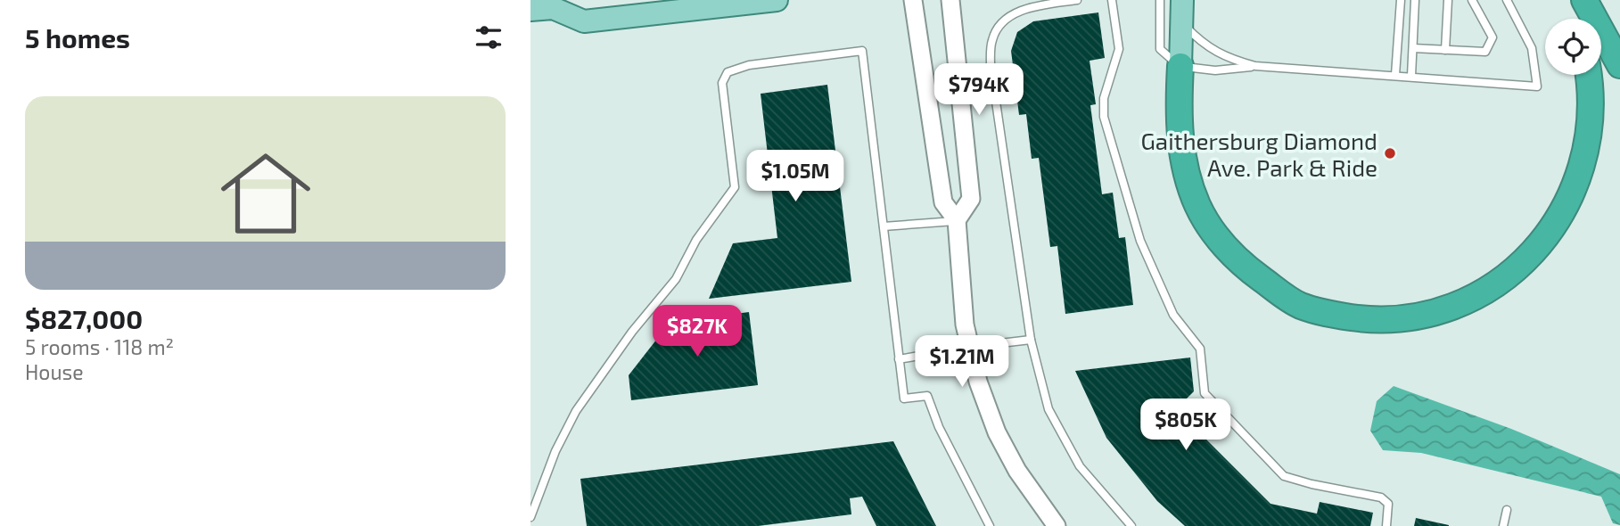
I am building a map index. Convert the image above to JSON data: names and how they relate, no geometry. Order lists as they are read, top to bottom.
{
  "places": ["Gaithersburg Diamond Ave. Park & Ride"],
  "page": {
    "heading": "5 homes",
    "price": [
      "$794K",
      "$1.05M",
      "$827K",
      "$1.21M",
      "$805K"
    ],
    "list": [
      {
        "name": "$827,000",
        "note": "5 rooms · 118 m² · House"
      }
    ]
  }
}
